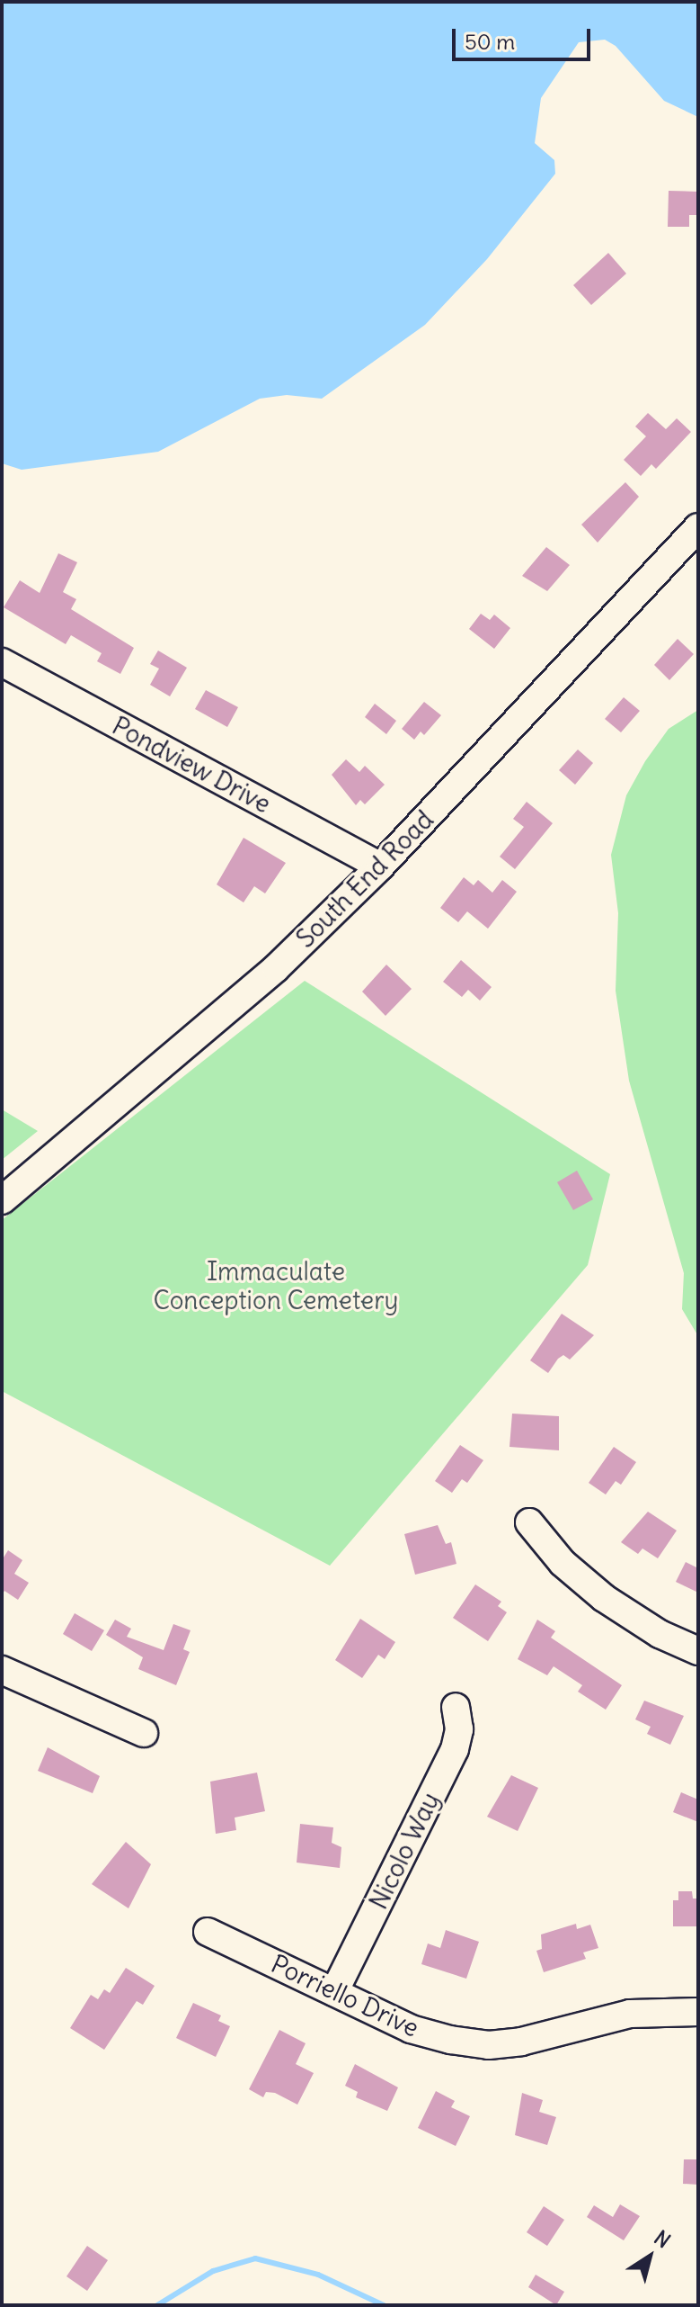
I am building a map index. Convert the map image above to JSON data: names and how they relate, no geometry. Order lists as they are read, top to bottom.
{
  "streets": {
    "street": [
      "Pondview Drive",
      "South End Road",
      "Nicolo Way",
      "Porriello Drive"
    ]
  },
  "crossings": [
    ["Pondview Drive", "South End Road"],
    ["Nicolo Way", "Porriello Drive"]
  ],
  "parks": ["Immaculate Conception Cemetery"],
  "scale_bar": "50 m",
  "north": "top right"
}
